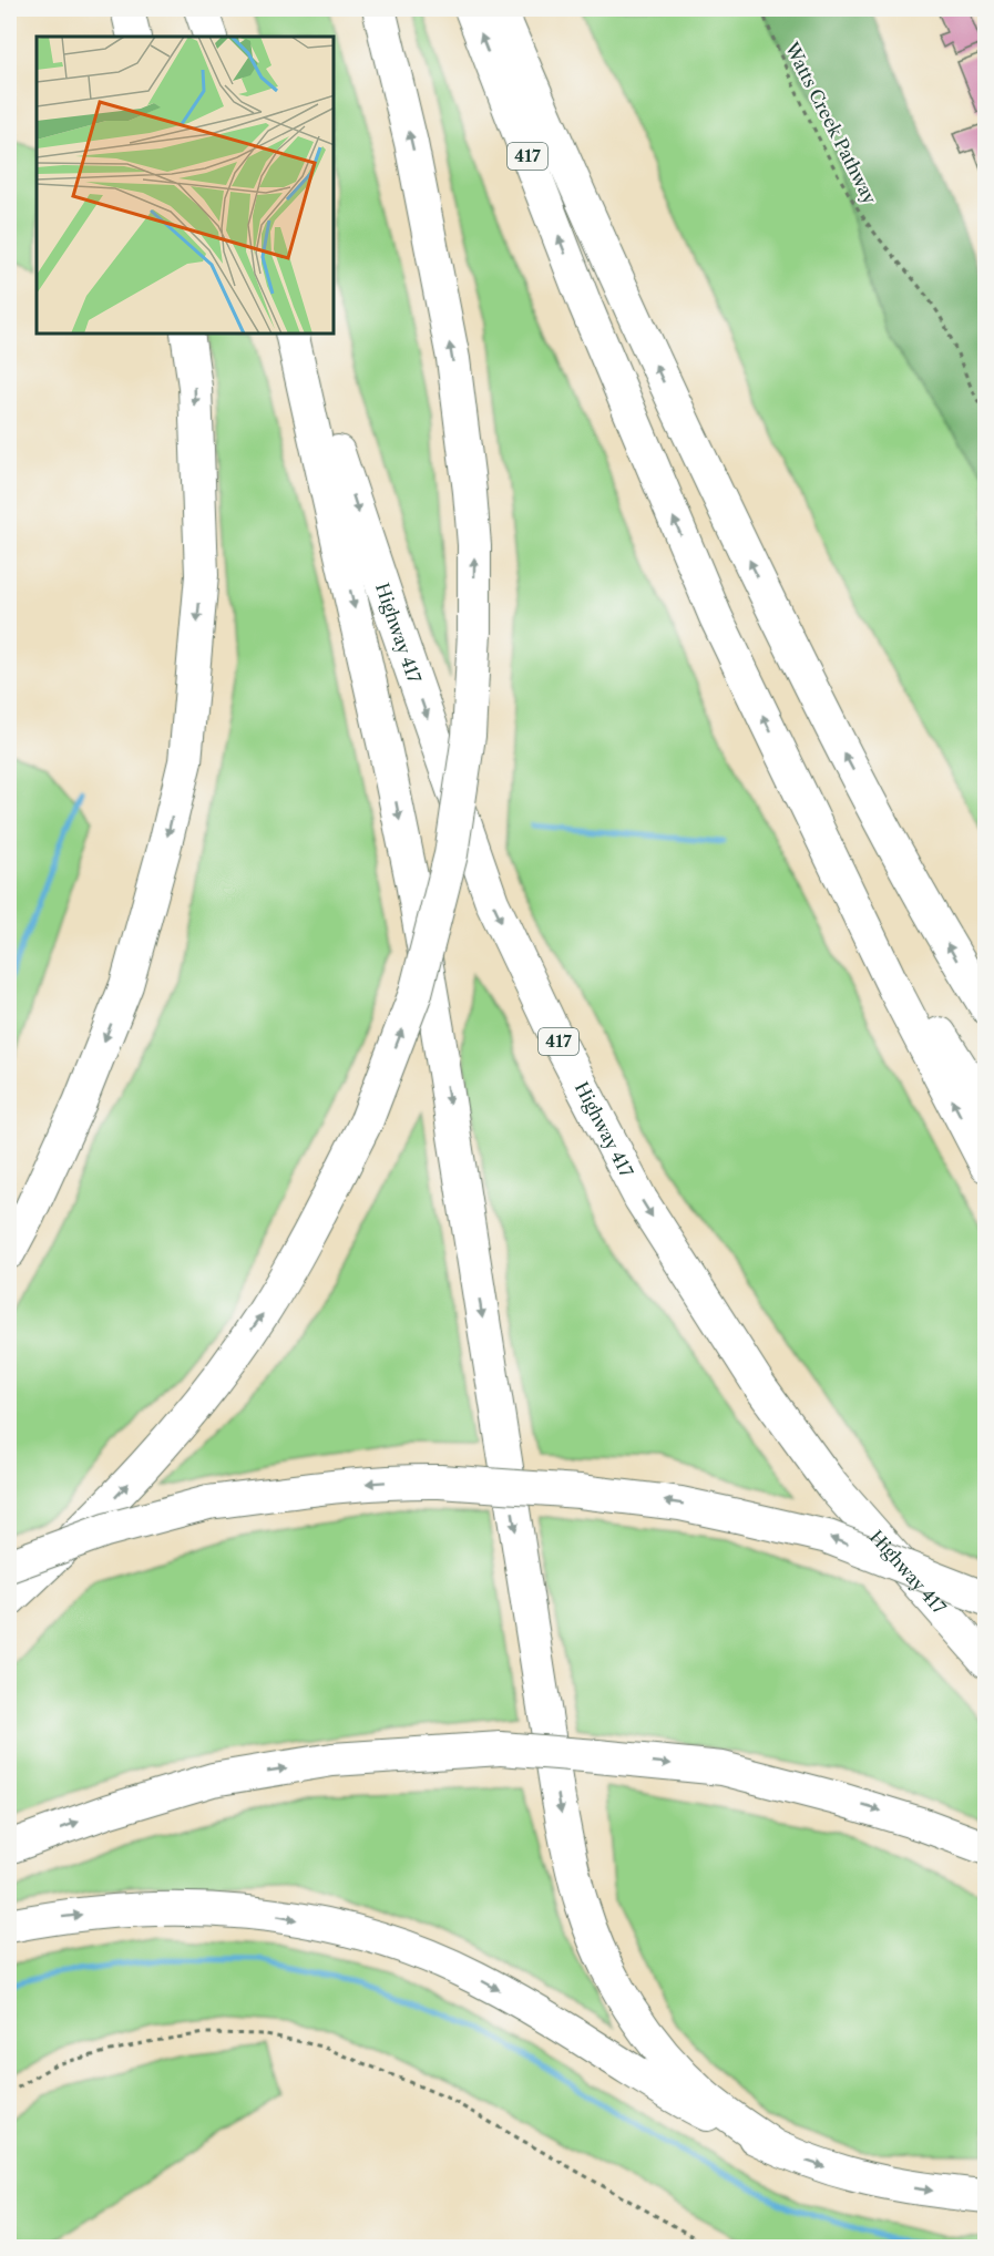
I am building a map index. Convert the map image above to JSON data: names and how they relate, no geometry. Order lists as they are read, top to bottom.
{
  "streets": {
    "highway": ["417", "Highway 417"],
    "path": ["Watts Creek Pathway"]
  }
}
